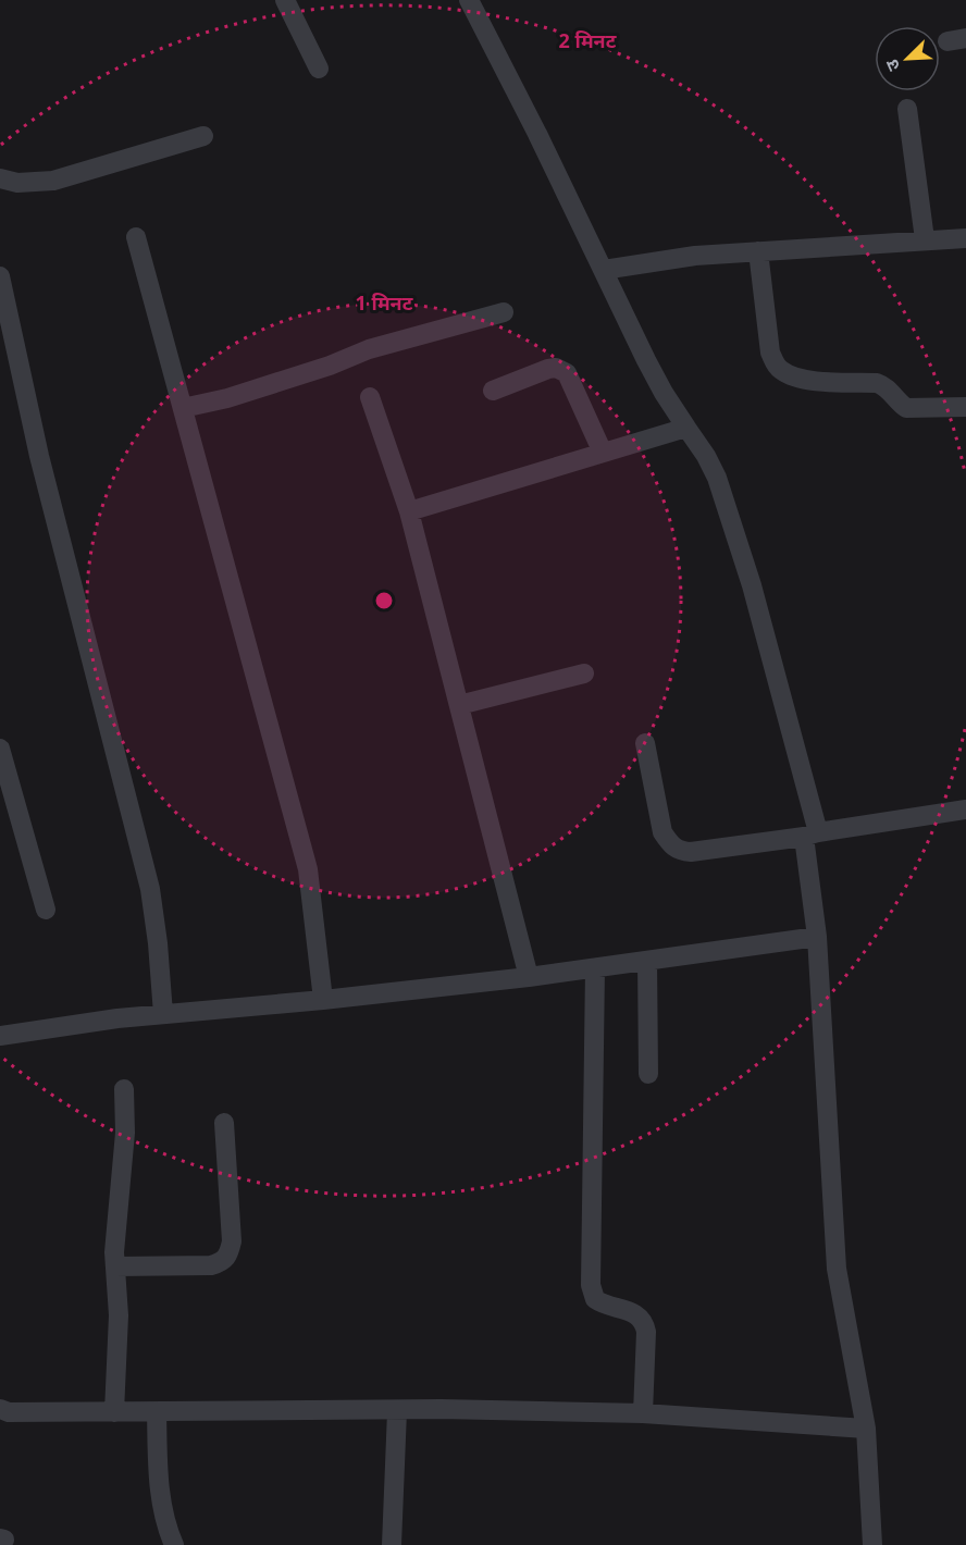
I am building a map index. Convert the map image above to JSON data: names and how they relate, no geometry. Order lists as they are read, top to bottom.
{
  "north": "bottom left",
  "rings": ["2 मिनट", "1 मिनट"]
}
